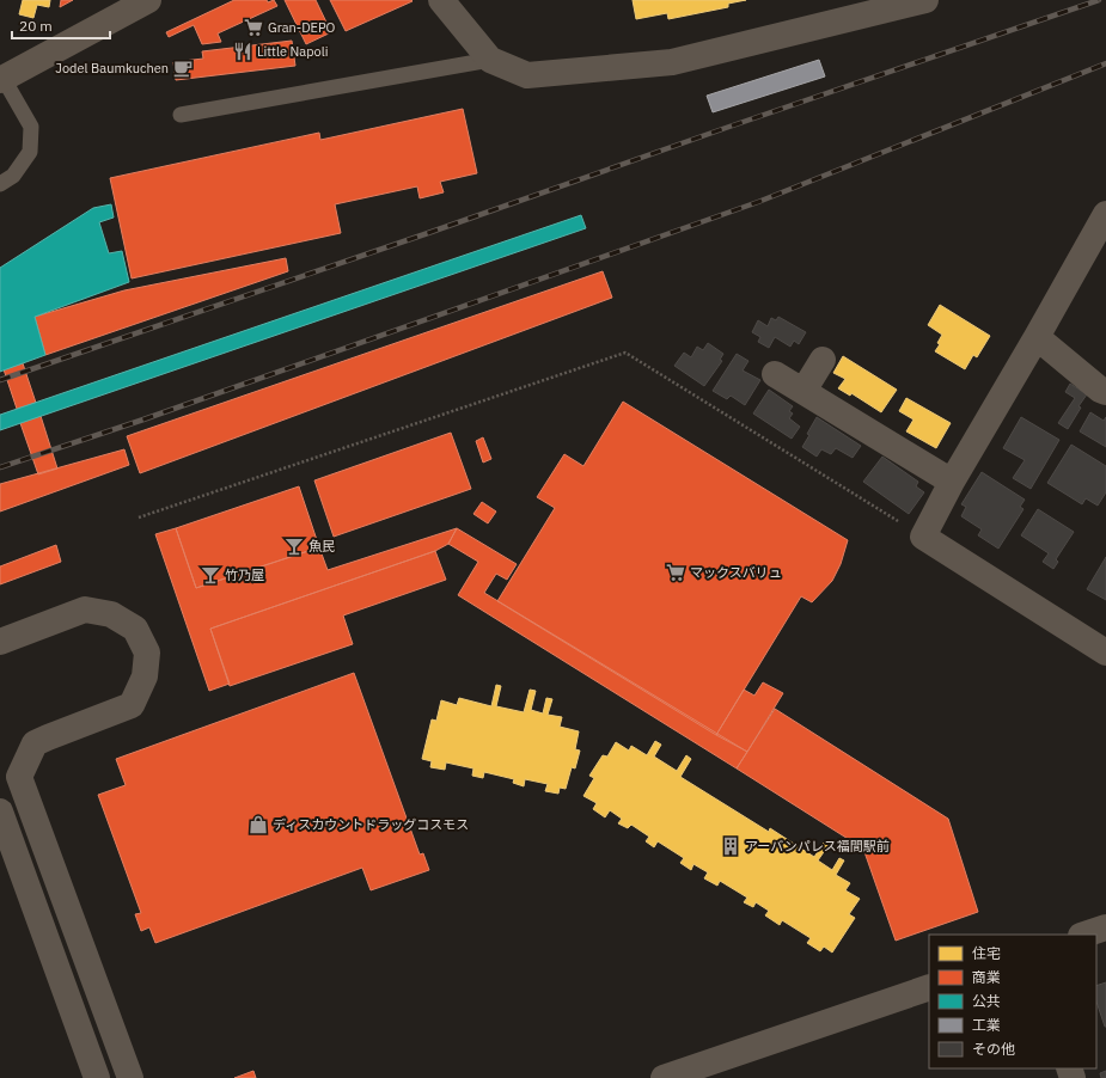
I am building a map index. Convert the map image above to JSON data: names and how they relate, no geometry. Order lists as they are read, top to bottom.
{
  "places": {
    "supermarket": ["Gran-DEPO", "マックスバリュ"],
    "restaurant": ["Little Napoli"],
    "cafe": ["Jodel Baumkuchen"],
    "bar": ["魚民", "竹乃屋"],
    "shop": ["ディスカウントドラッグコスモス"],
    "building": ["アーバンパレス福間駅前"]
  },
  "legend": [
    "住宅",
    "商業",
    "公共",
    "工業",
    "その他"
  ],
  "scale_bar": "20 m"
}
